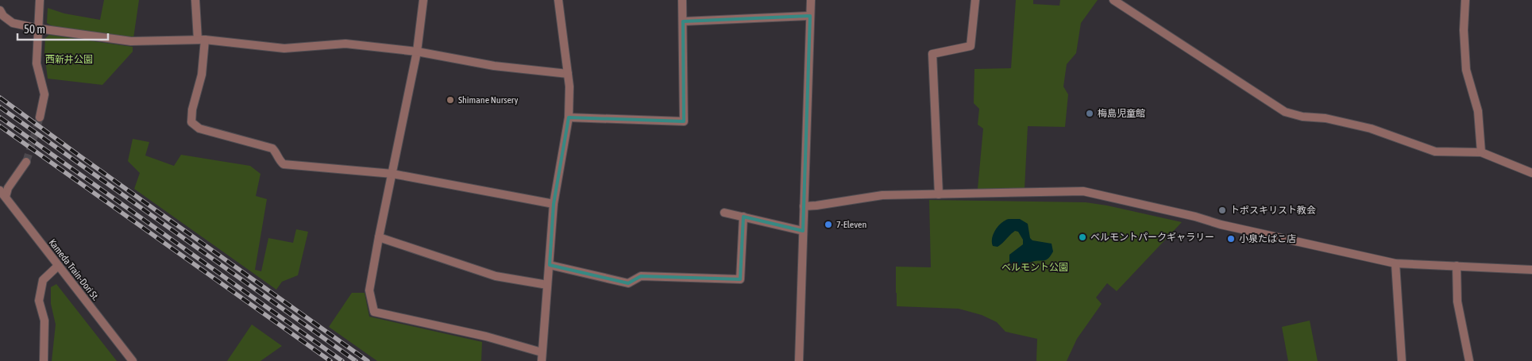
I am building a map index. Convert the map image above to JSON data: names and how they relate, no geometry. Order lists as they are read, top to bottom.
{
  "streets": {
    "street": ["Kameda Train-Dori St."]
  },
  "parks": ["西新井公園", "ベルモント公園"],
  "places": [
    "Shimane Nursery",
    "梅島児童館",
    "トポスキリスト教会",
    "7-Eleven",
    "ベルモントパークギャラリー",
    "小泉たばこ店"
  ],
  "scale_bar": "50 m"
}
